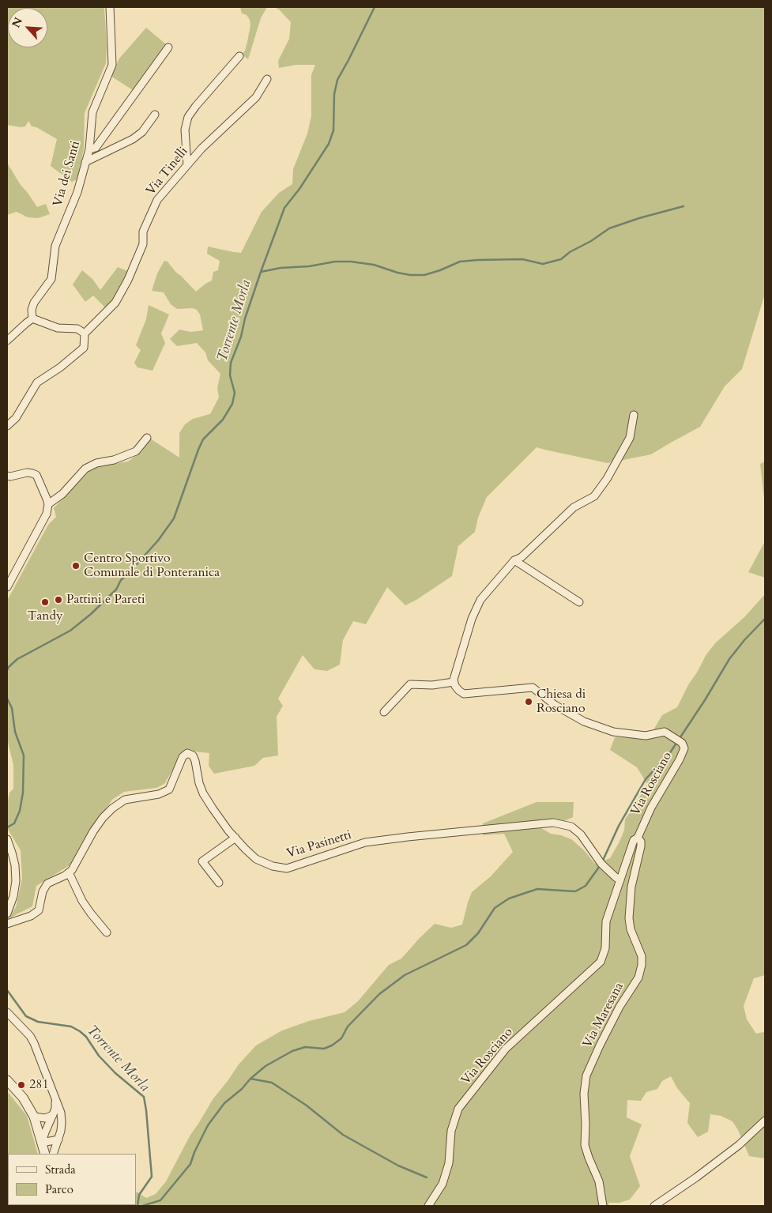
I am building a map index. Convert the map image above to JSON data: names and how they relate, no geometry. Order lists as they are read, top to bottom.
{
  "streets": {
    "street": [
      "Via Tinelli",
      "Via dei Santi",
      "Via Rosciano",
      "Via Pasinetti",
      "Via Maresana"
    ]
  },
  "crossings": [
    ["Via Rosciano", "Via Pasinetti"],
    ["Via Rosciano", "Via Maresana"]
  ],
  "water": ["Torrente Morla"],
  "places": [
    "Centro Sportivo Comunale di Ponteranica",
    "Pattini e Pareti",
    "Tandy",
    "Chiesa di Rosciano",
    "281"
  ],
  "legend": ["Strada", "Parco"],
  "north": "top left"
}
